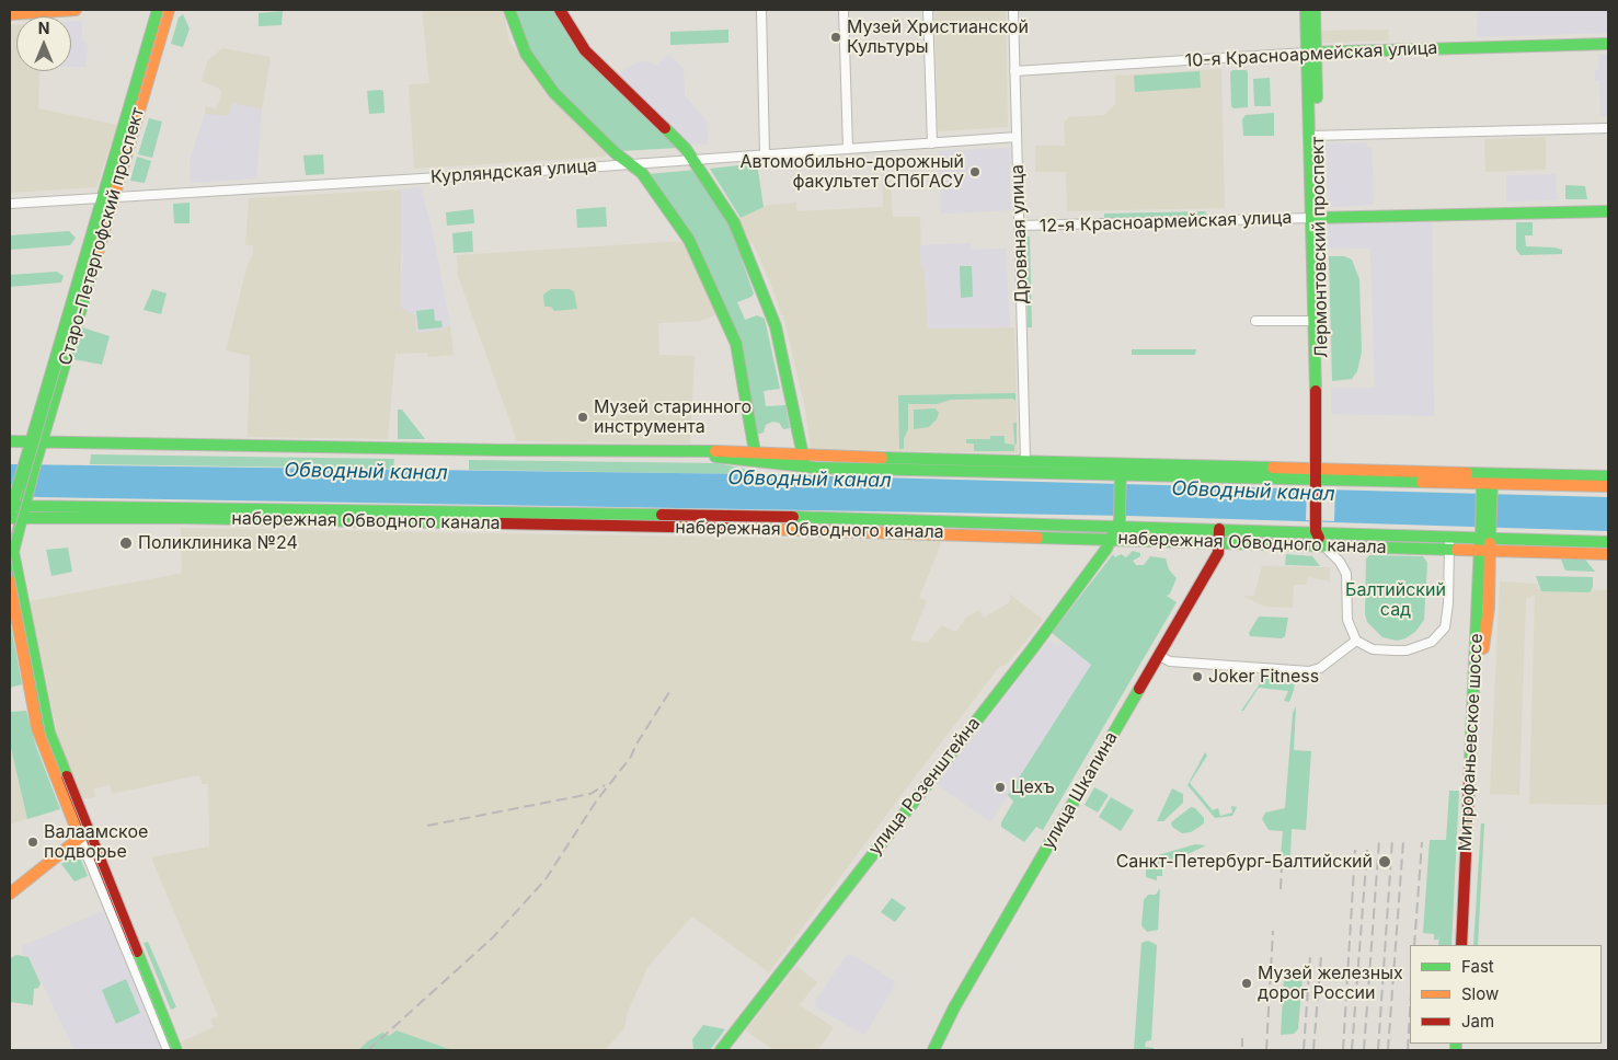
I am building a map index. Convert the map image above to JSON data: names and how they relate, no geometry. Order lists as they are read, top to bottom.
{
  "streets": {
    "main road": [
      "10-я Красноармейская улица",
      "12-я Красноармейская улица",
      "Старо-Петергофский проспект",
      "Лермонтовский проспект",
      "набережная Обводного канала",
      "Митрофаньевское шоссе",
      "улица Розенштейна",
      "улица Шкапина"
    ],
    "street": ["Курляндская улица", "Дровяная улица"]
  },
  "crossings": [
    ["10-я Красноармейская улица", "Дровяная улица"],
    ["10-я Красноармейская улица", "Лермонтовский проспект"],
    ["Курляндская улица", "Дровяная улица"],
    ["Курляндская улица", "Старо-Петергофский проспект"],
    ["12-я Красноармейская улица", "Дровяная улица"],
    ["12-я Красноармейская улица", "Лермонтовский проспект"],
    ["Старо-Петергофский проспект", "набережная Обводного канала"],
    ["Лермонтовский проспект", "набережная Обводного канала"],
    ["набережная Обводного канала", "Митрофаньевское шоссе"],
    ["набережная Обводного канала", "улица Розенштейна"],
    ["набережная Обводного канала", "улица Шкапина"]
  ],
  "water": ["Обводный канал"],
  "parks": ["Балтийский сад"],
  "places": [
    "Музей Христианской Культуры",
    "Автомобильно-дорожный факультет СПбГАСУ",
    "Музей старинного инструмента",
    "Поликлиника №24",
    "Joker Fitness",
    "Цехъ",
    "Валаамское подворье",
    "Санкт-Петербург-Балтийский",
    "Музей железных дорог России"
  ],
  "legend": ["Fast", "Slow", "Jam"],
  "north": "top"
}
